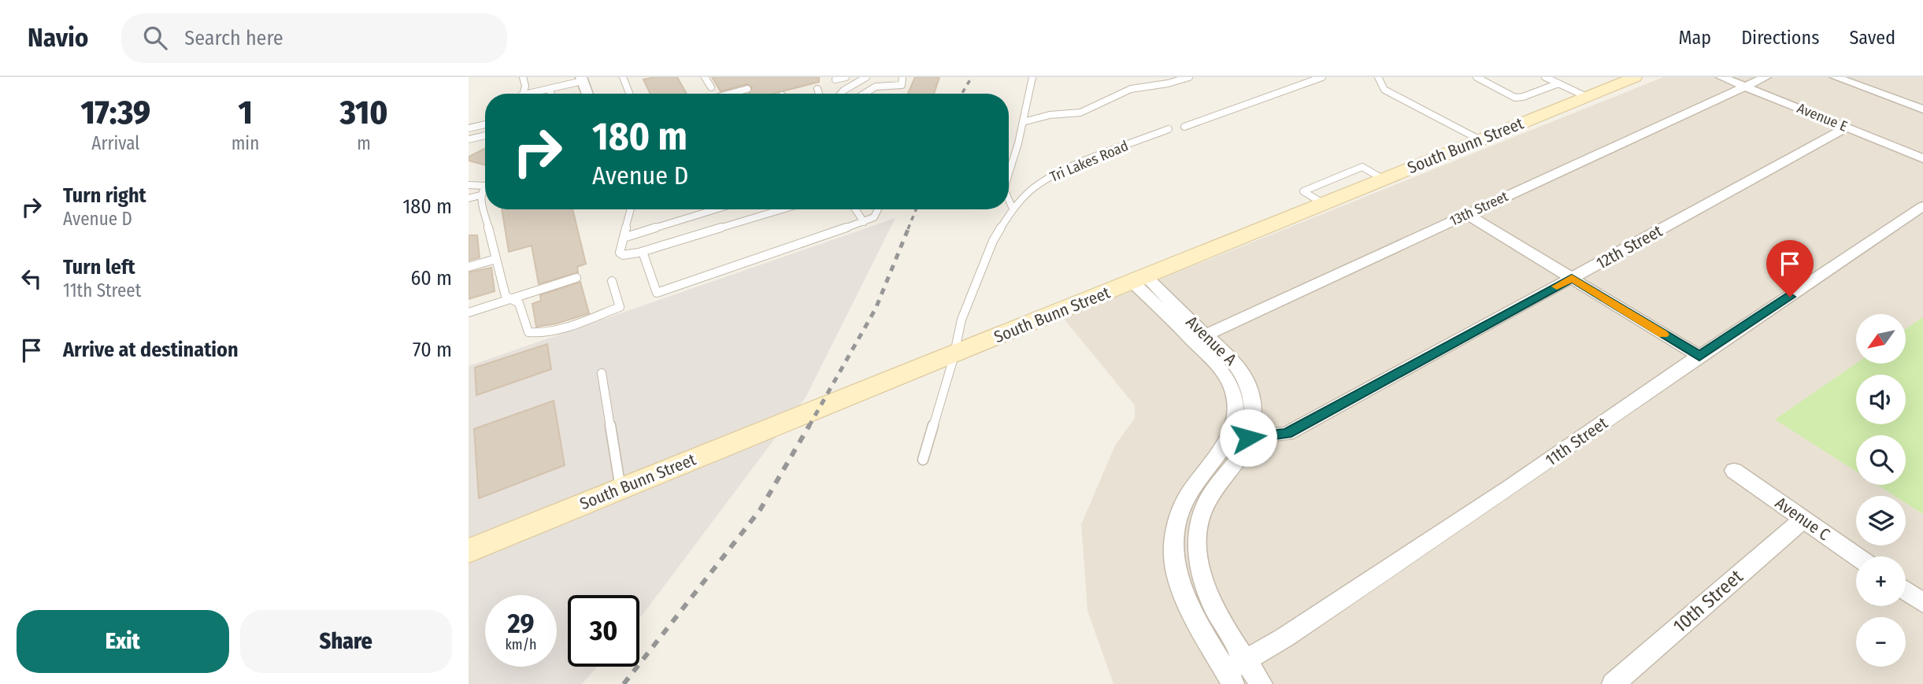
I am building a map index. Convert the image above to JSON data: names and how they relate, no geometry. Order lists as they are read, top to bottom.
{
  "streets": {
    "street": [
      "Avenue E",
      "South Bunn Street",
      "13th Street",
      "12th Street",
      "Avenue A",
      "11th Street",
      "Avenue C",
      "10th Street"
    ],
    "lane": ["Tri Lakes Road"]
  },
  "crossings": [
    ["Avenue E", "13th Street"],
    ["Avenue E", "12th Street"],
    ["South Bunn Street", "Tri Lakes Road"],
    ["South Bunn Street", "Avenue A"],
    ["13th Street", "Avenue A"],
    ["12th Street", "Avenue A"],
    ["Avenue A", "11th Street"],
    ["Avenue C", "10th Street"]
  ],
  "north": "bottom left",
  "page": {
    "header": "Navio",
    "search": "Search here",
    "nav": ["Map", "Directions", "Saved"],
    "eta": [
      "17:39",
      "Arrival",
      "1",
      "min",
      "310",
      "m"
    ],
    "turn": ["180 m", "Avenue D"],
    "list": [
      {
        "name": "Turn right",
        "note": "Avenue D",
        "value": "180 m"
      },
      {
        "name": "Turn left",
        "note": "11th Street",
        "value": "60 m"
      },
      {
        "name": "Arrive at destination",
        "value": "70 m"
      }
    ],
    "map_buttons": ["+", "−"],
    "speed": "29 km/h",
    "limit": "30",
    "buttons": ["Exit", "Share"]
  }
}
